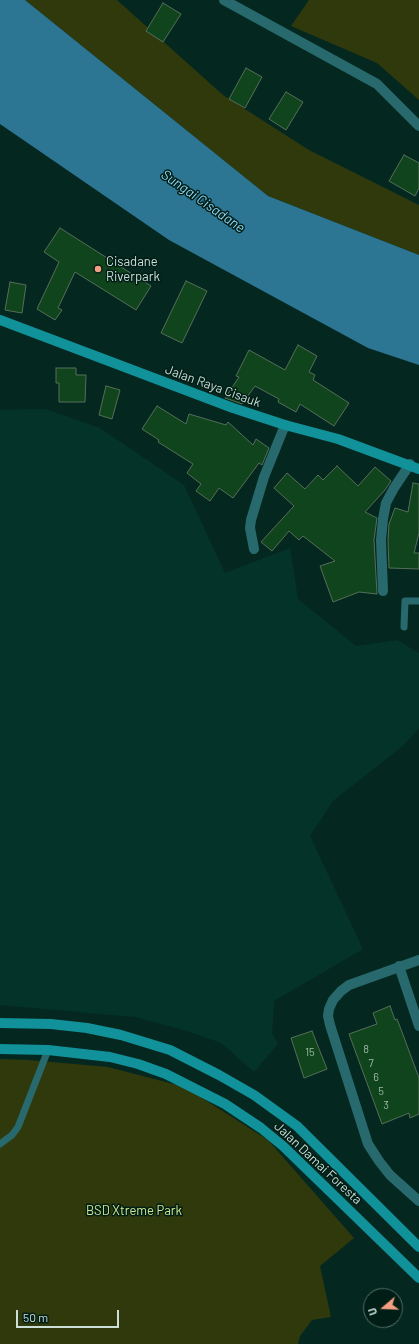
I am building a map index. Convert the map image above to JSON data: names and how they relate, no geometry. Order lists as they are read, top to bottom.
{
  "streets": {
    "main road": ["Jalan Raya Cisauk", "Jalan Damai Foresta"]
  },
  "water": ["Sungai Cisadane"],
  "parks": ["BSD Xtreme Park"],
  "places": ["Cisadane Riverpark"],
  "house_numbers": [
    "8",
    "15",
    "7",
    "6",
    "5",
    "3"
  ],
  "scale_bar": "50 m",
  "north": "left"
}
